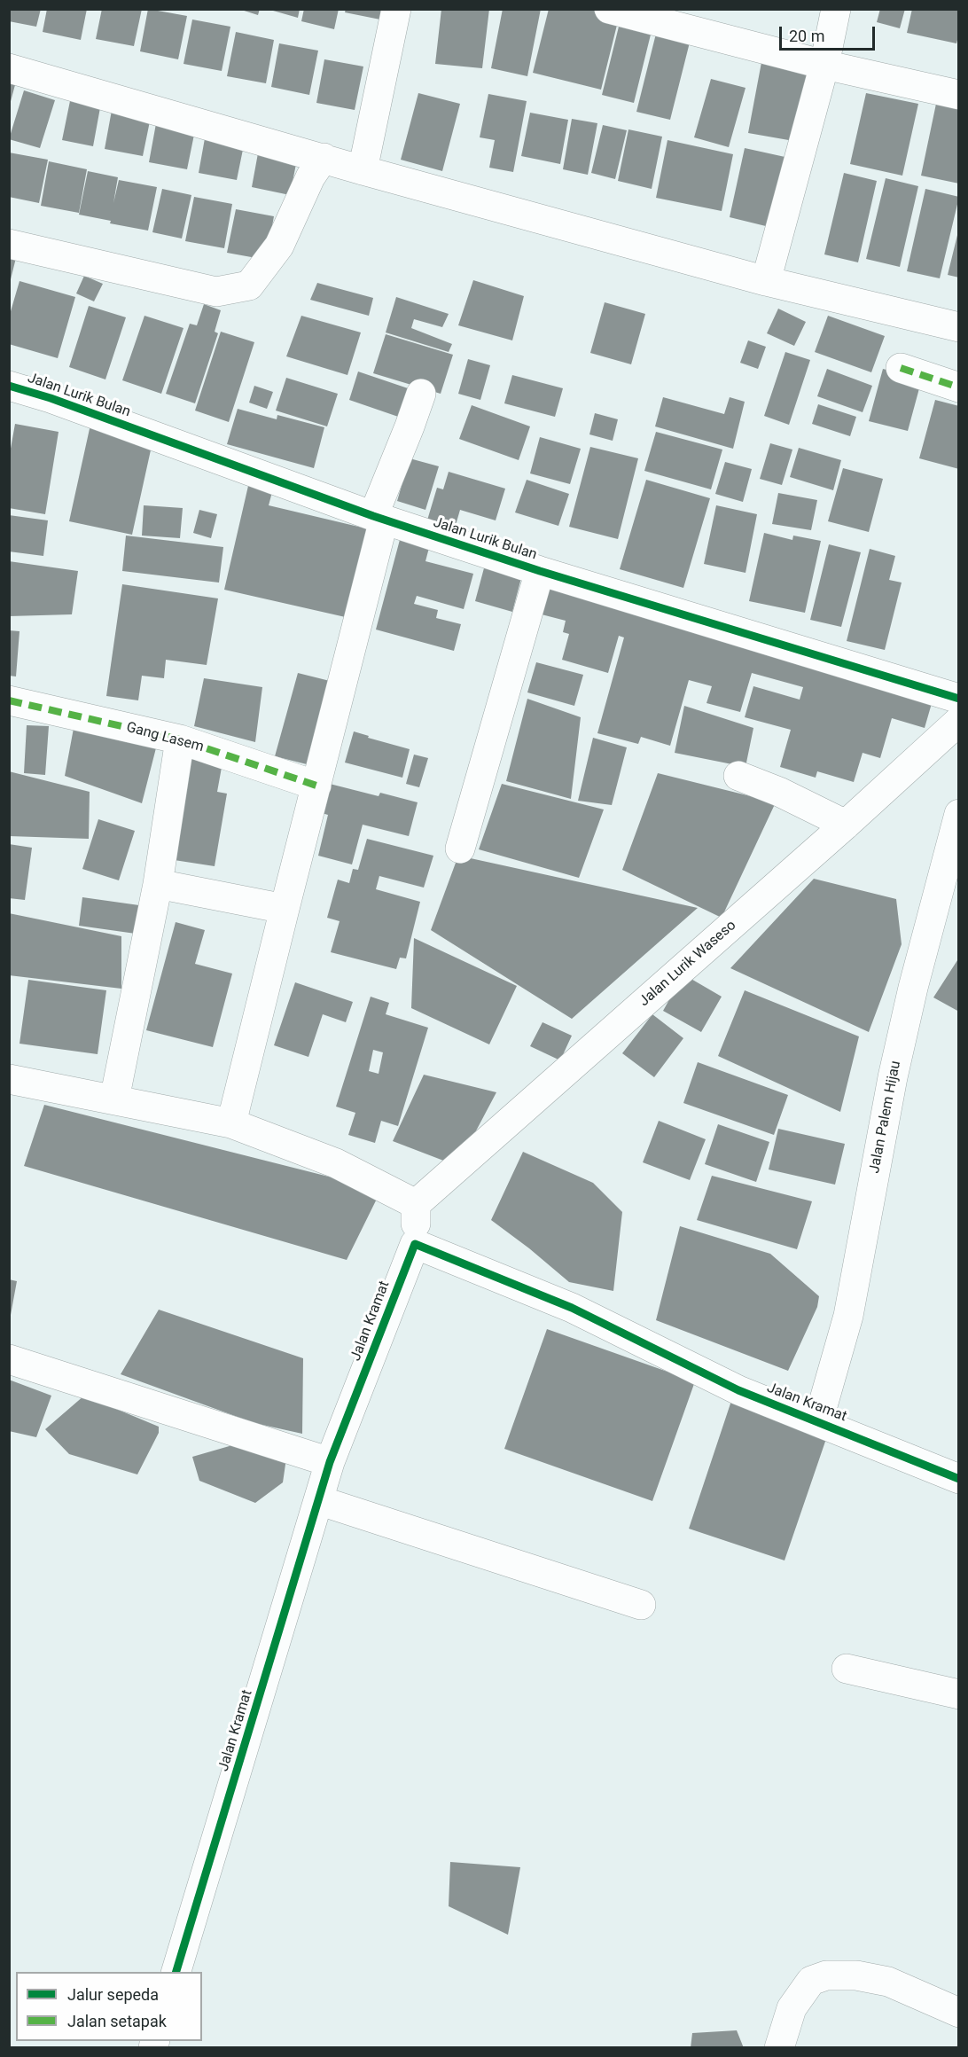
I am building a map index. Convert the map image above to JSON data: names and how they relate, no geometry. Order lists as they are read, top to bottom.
{
  "streets": {
    "street": [
      "Jalan Lurik Bulan",
      "Gang Lasem",
      "Jalan Lurik Waseso",
      "Jalan Palem Hijau",
      "Jalan Kramat"
    ]
  },
  "crossings": [
    ["Jalan Palem Hijau", "Jalan Kramat"]
  ],
  "legend": ["Jalur sepeda", "Jalan setapak"],
  "scale_bar": "20 m"
}
